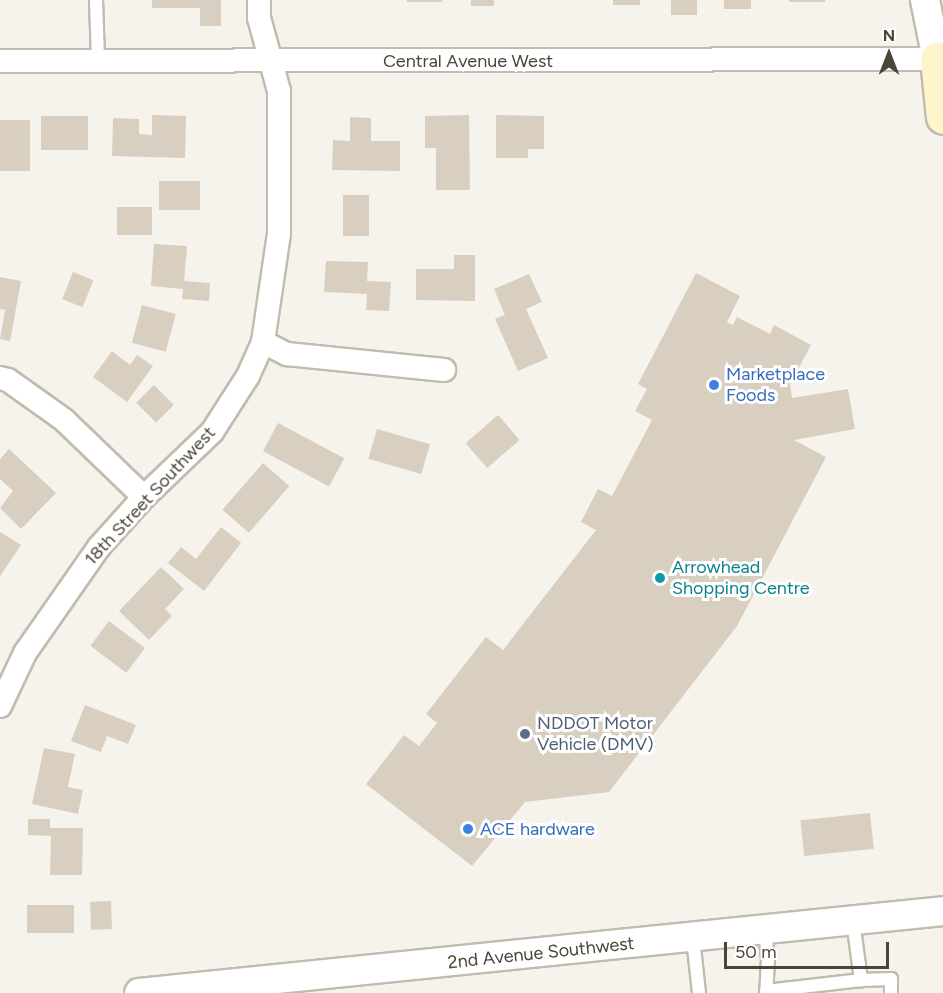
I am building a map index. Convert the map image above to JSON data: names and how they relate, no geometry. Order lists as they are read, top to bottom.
{
  "streets": {
    "street": ["Central Avenue West", "18th Street Southwest", "2nd Avenue Southwest"]
  },
  "crossings": [
    ["Central Avenue West", "18th Street Southwest"]
  ],
  "places": [
    "Marketplace Foods",
    "Arrowhead Shopping Centre",
    "NDDOT Motor Vehicle (DMV)",
    "ACE hardware"
  ],
  "scale_bar": "50 m",
  "north": "top"
}
